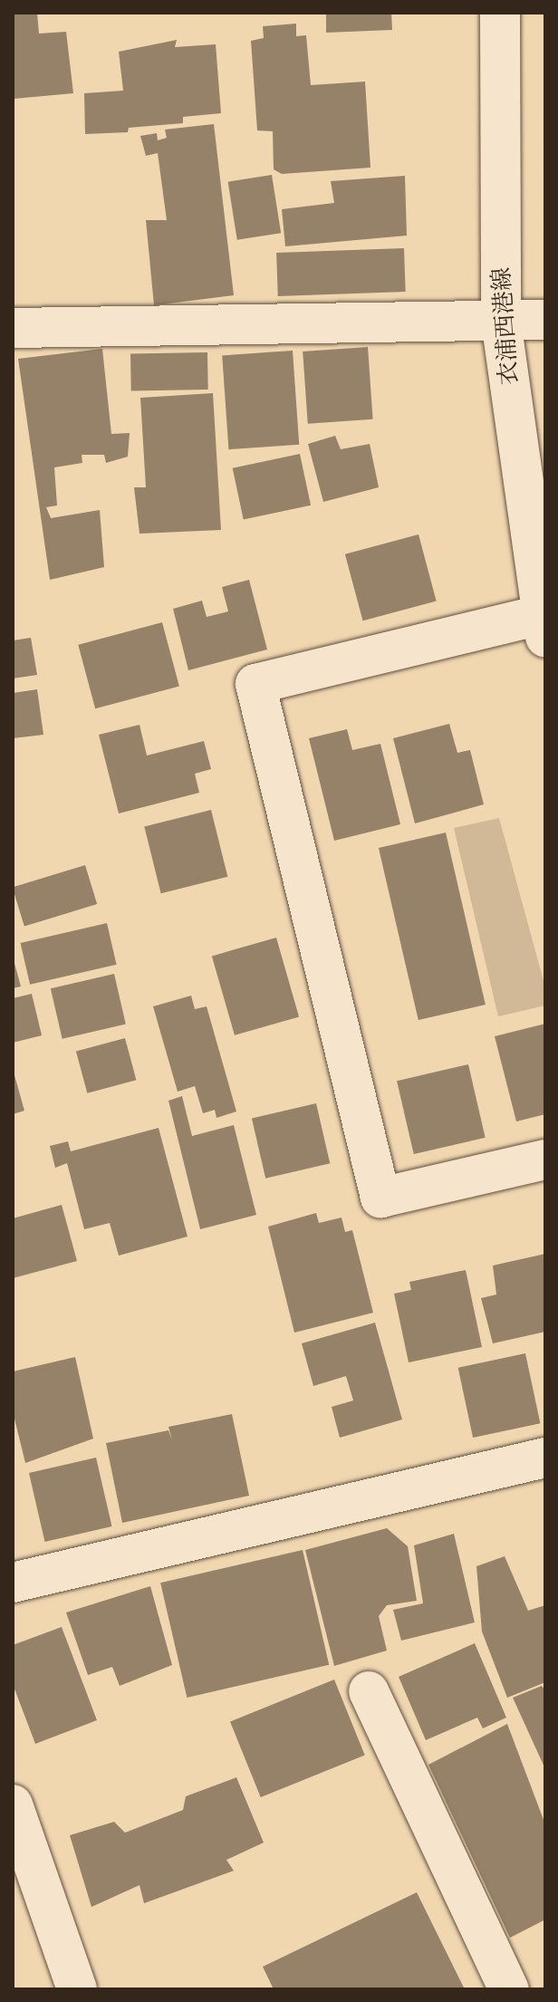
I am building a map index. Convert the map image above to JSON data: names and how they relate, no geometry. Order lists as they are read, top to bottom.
{
  "streets": {
    "street": ["衣浦西港線"]
  }
}
